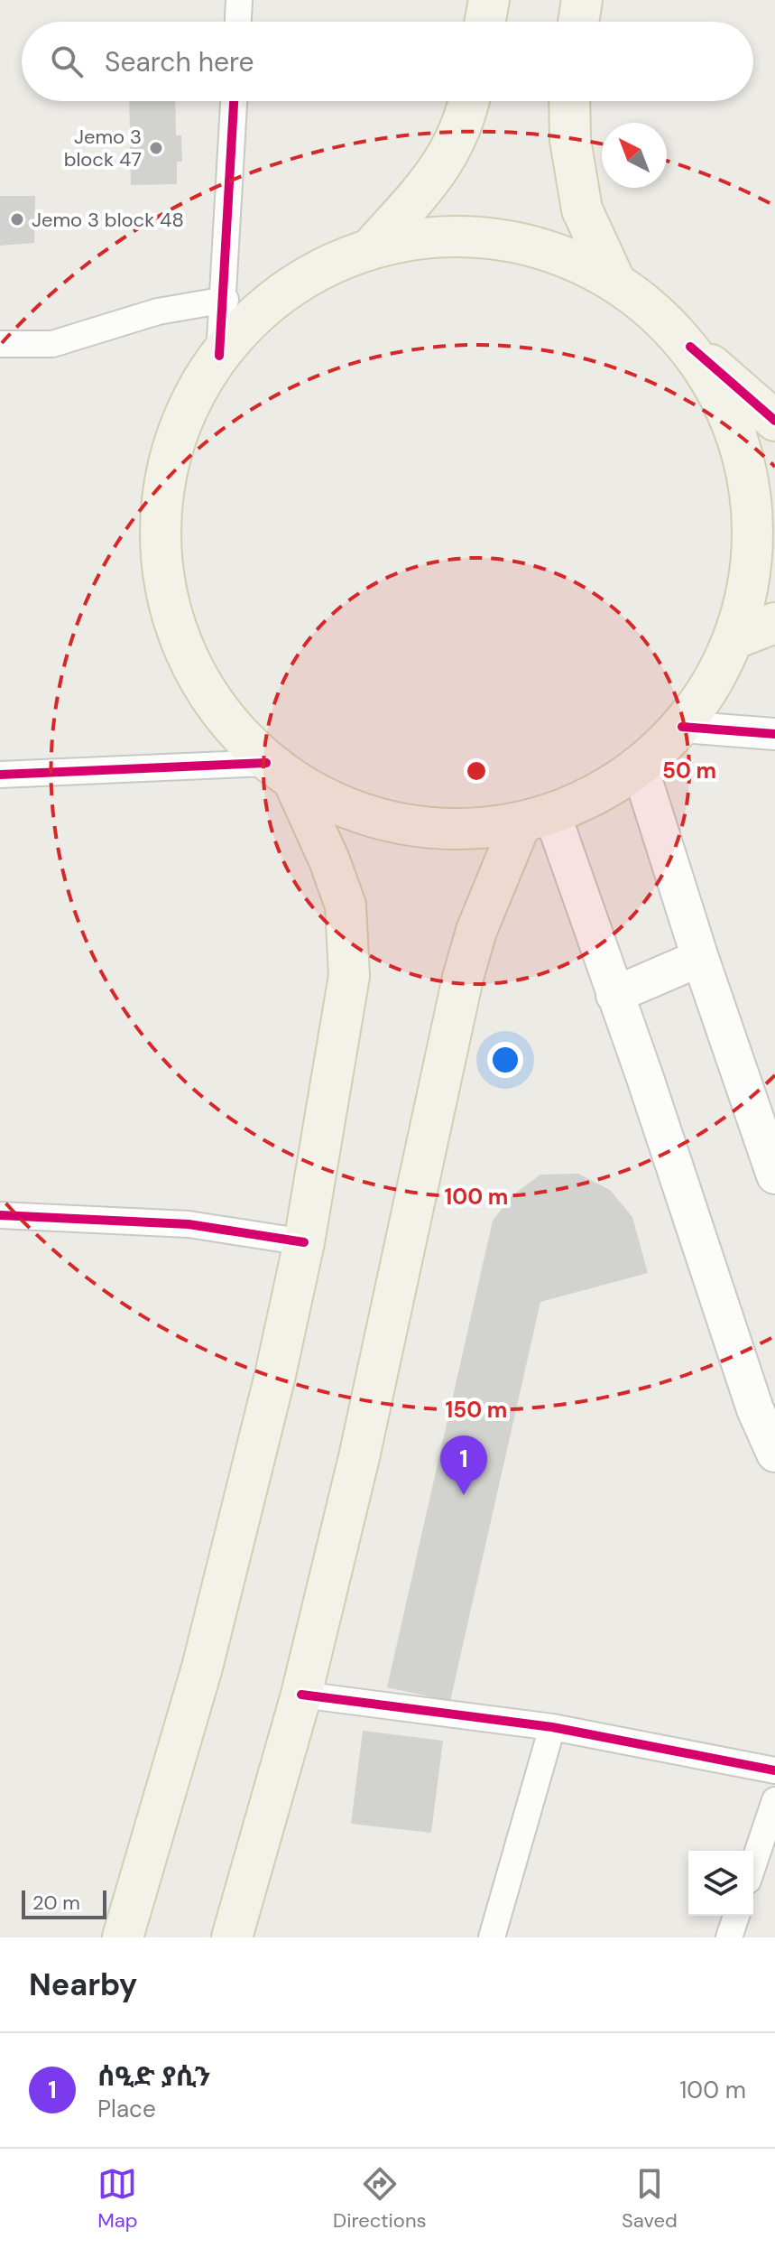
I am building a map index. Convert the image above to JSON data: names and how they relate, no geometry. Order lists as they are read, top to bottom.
{
  "places": ["Jemo 3 block 47", "Jemo 3 block 48"],
  "scale_bar": "20 m",
  "north": "top left",
  "page": {
    "search": "Search here",
    "pins": "1",
    "scale": "20 m",
    "heading": "Nearby",
    "list": [
      {
        "mark": "1",
        "name": "ሰዒድ ያሲን",
        "note": "Place",
        "value": "100 m"
      }
    ],
    "nav": ["Map", "Directions", "Saved"]
  },
  "rings": ["50 m", "100 m", "150 m"]
}
